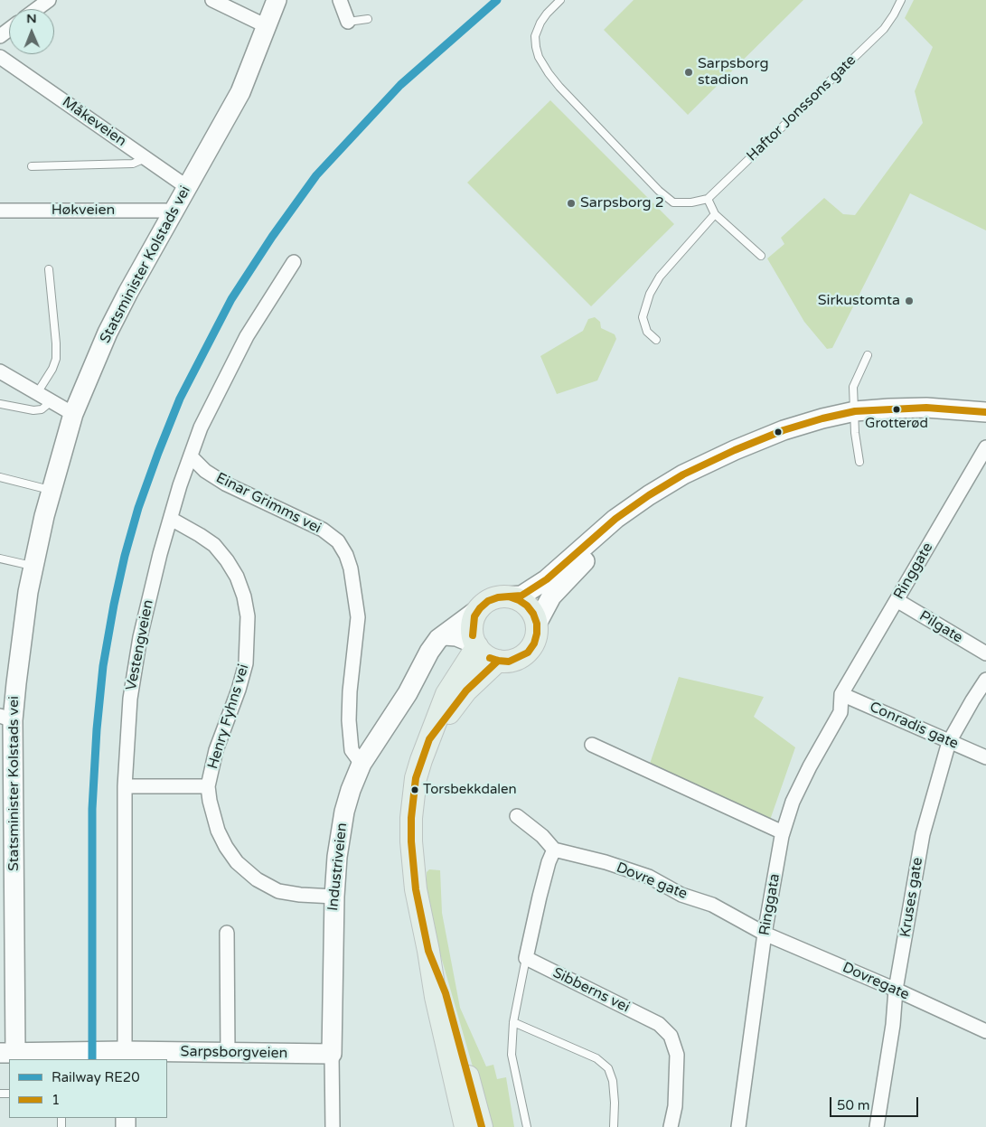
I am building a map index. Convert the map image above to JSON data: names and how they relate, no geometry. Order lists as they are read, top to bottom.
{
  "streets": {
    "street": [
      "Måkeveien",
      "Høkveien",
      "Statsminister Kolstads vei",
      "Einar Grimms vei",
      "Ringgate",
      "Pilgate",
      "Vestengveien",
      "Henry Fyhns vei",
      "Conradis gate",
      "Industriveien",
      "Dovre gate",
      "Kruses gate",
      "Ringgata",
      "Dovregate",
      "Sibberns vei",
      "Sarpsborgveien"
    ],
    "lane": ["Haftor Jonssons gate"]
  },
  "crossings": [
    ["Måkeveien", "Statsminister Kolstads vei"],
    ["Statsminister Kolstads vei", "Sarpsborgveien"],
    ["Einar Grimms vei", "Vestengveien"],
    ["Einar Grimms vei", "Industriveien"],
    ["Ringgate", "Pilgate"],
    ["Ringgate", "Conradis gate"],
    ["Ringgate", "Ringgata"],
    ["Vestengveien", "Henry Fyhns vei"],
    ["Vestengveien", "Sarpsborgveien"],
    ["Henry Fyhns vei", "Industriveien"],
    ["Conradis gate", "Kruses gate"],
    ["Conradis gate", "Ringgata"],
    ["Industriveien", "Sarpsborgveien"],
    ["Dovre gate", "Ringgata"],
    ["Dovre gate", "Dovregate"],
    ["Kruses gate", "Dovregate"],
    ["Ringgata", "Dovregate"]
  ],
  "places": [
    "Sarpsborg stadion",
    "Sarpsborg 2",
    "Sirkustomta",
    "Grotterød",
    "Torsbekkdalen"
  ],
  "lines": ["rail line RE20", "transit line 1"],
  "legend": ["Railway RE20", "1"],
  "scale_bar": "50 m",
  "north": "top"
}
